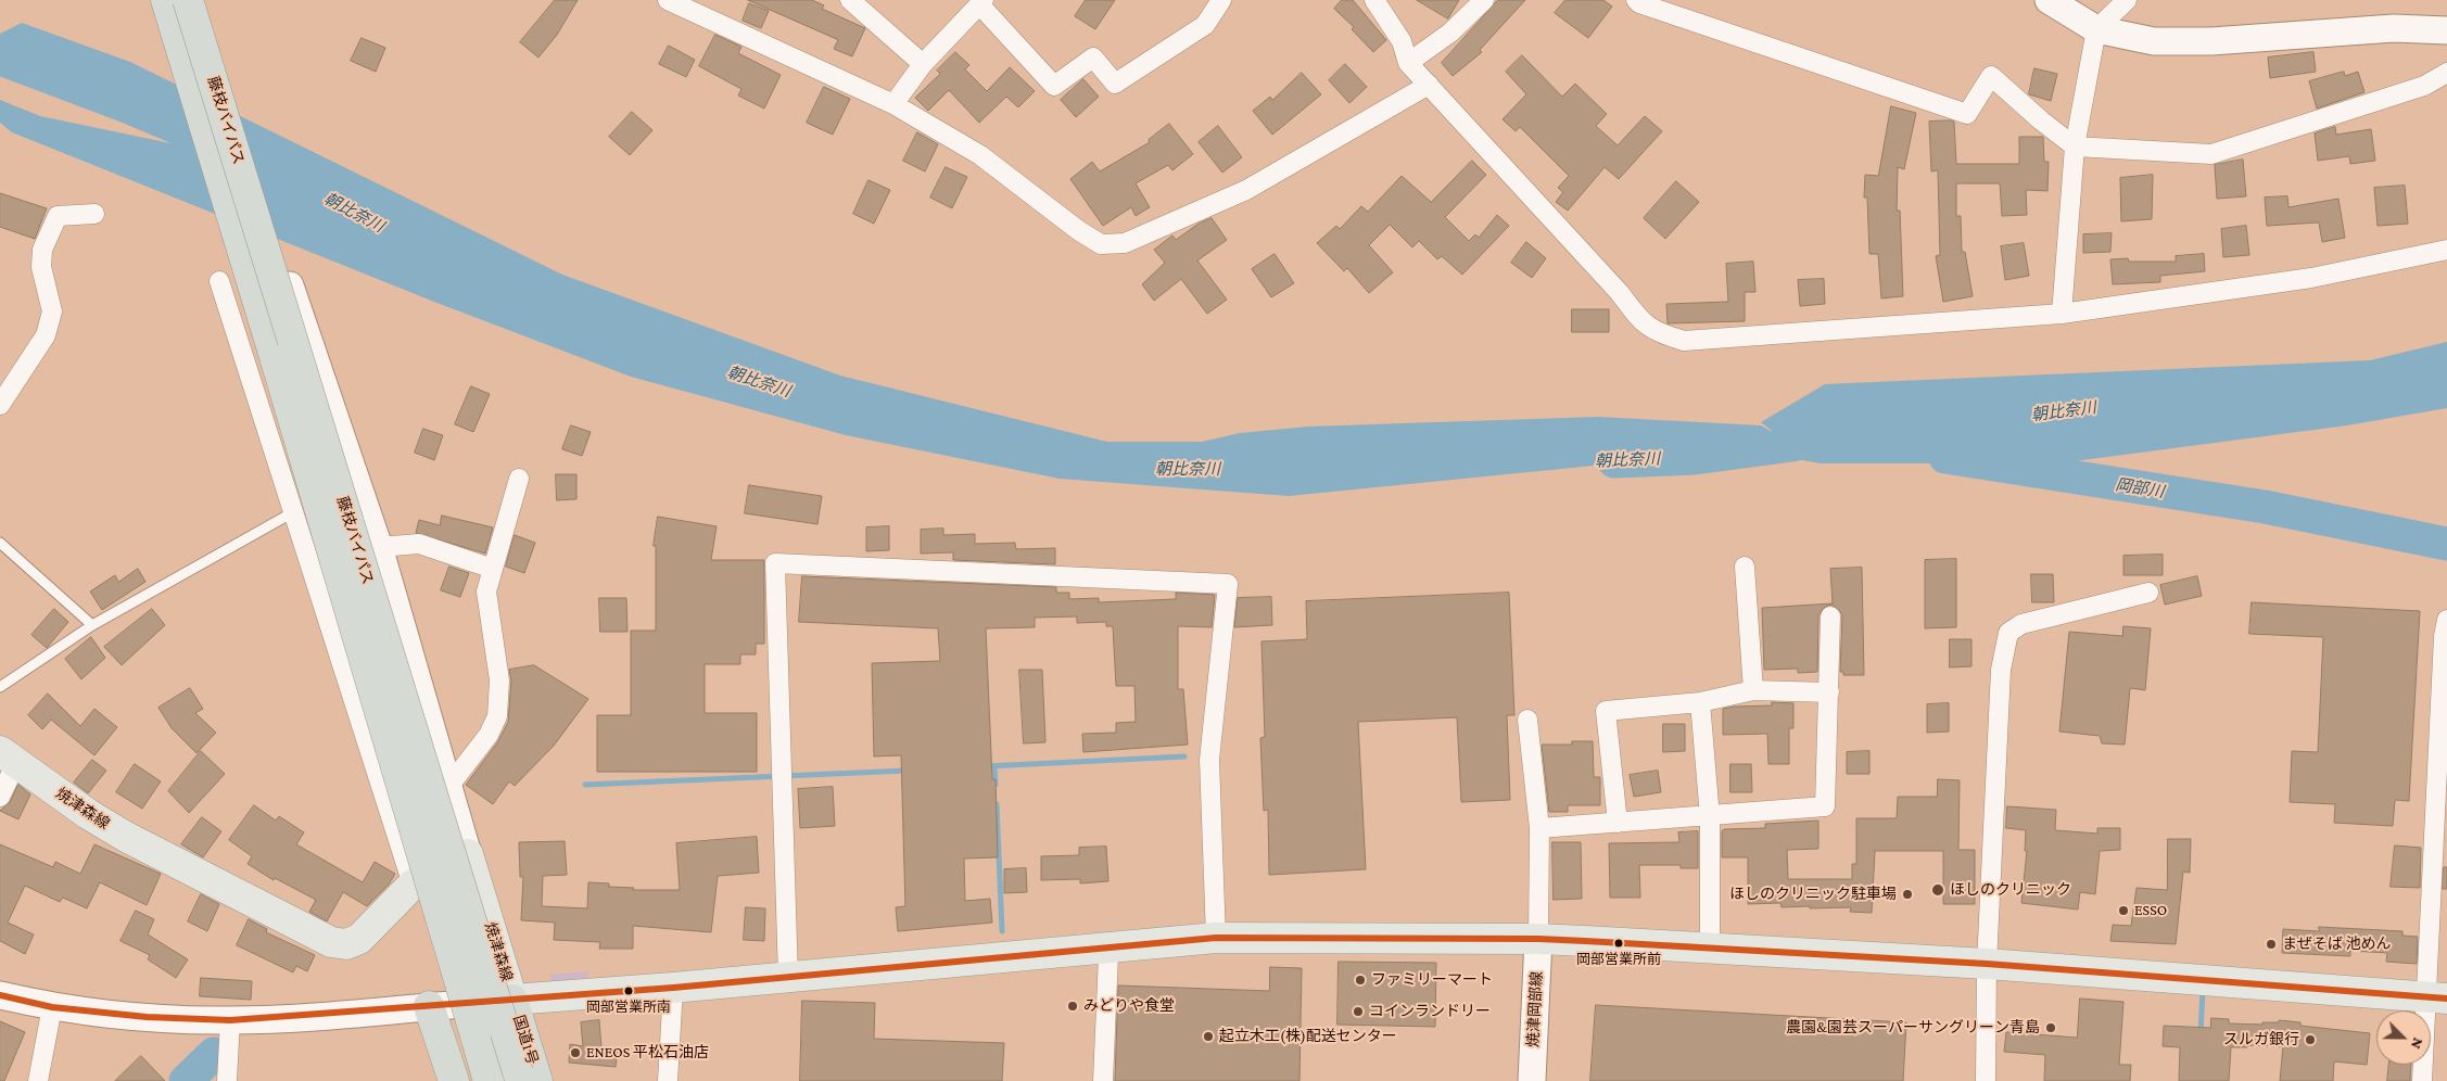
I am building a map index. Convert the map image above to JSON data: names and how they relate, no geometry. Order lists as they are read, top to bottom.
{
  "streets": {
    "highway": ["藤枝バイパス", "国道1号"],
    "main road": ["焼津森線"],
    "street": ["焼津岡部線"]
  },
  "crossings": [
    ["藤枝バイパス", "国道1号"],
    ["焼津森線", "焼津岡部線"],
    ["焼津森線", "国道1号"]
  ],
  "water": ["朝比奈川", "岡部川"],
  "places": [
    "ほしのクリニック",
    "ほしのクリニック駐車場",
    "ESSO",
    "岡部営業所前",
    "まぜそば 池めん",
    "ファミリーマート",
    "岡部営業所南",
    "みどりや食堂",
    "コインランドリー",
    "農園&園芸スーパーサングリーン青島",
    "起立木工(株)配送センター",
    "スルガ銀行",
    "ENEOS 平松石油店"
  ],
  "north": "bottom right"
}
